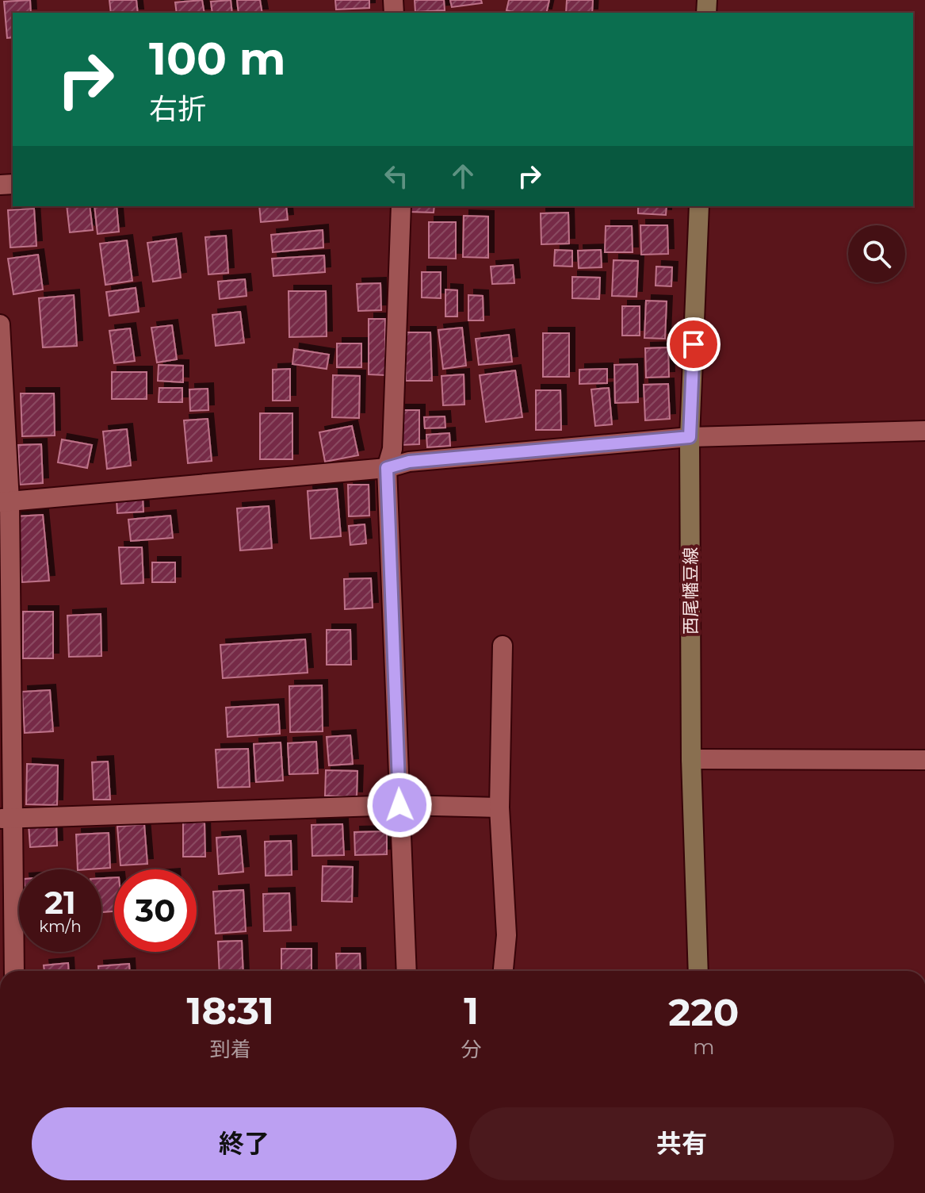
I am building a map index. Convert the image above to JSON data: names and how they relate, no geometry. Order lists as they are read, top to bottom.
{
  "streets": {
    "main road": ["西尾幡豆線"]
  },
  "page": {
    "turn": ["100 m", "右折"],
    "speed": "21 km/h",
    "limit": "30",
    "eta": [
      "18:31",
      "到着",
      "1",
      "分",
      "220",
      "m"
    ],
    "buttons": ["終了", "共有"]
  }
}
